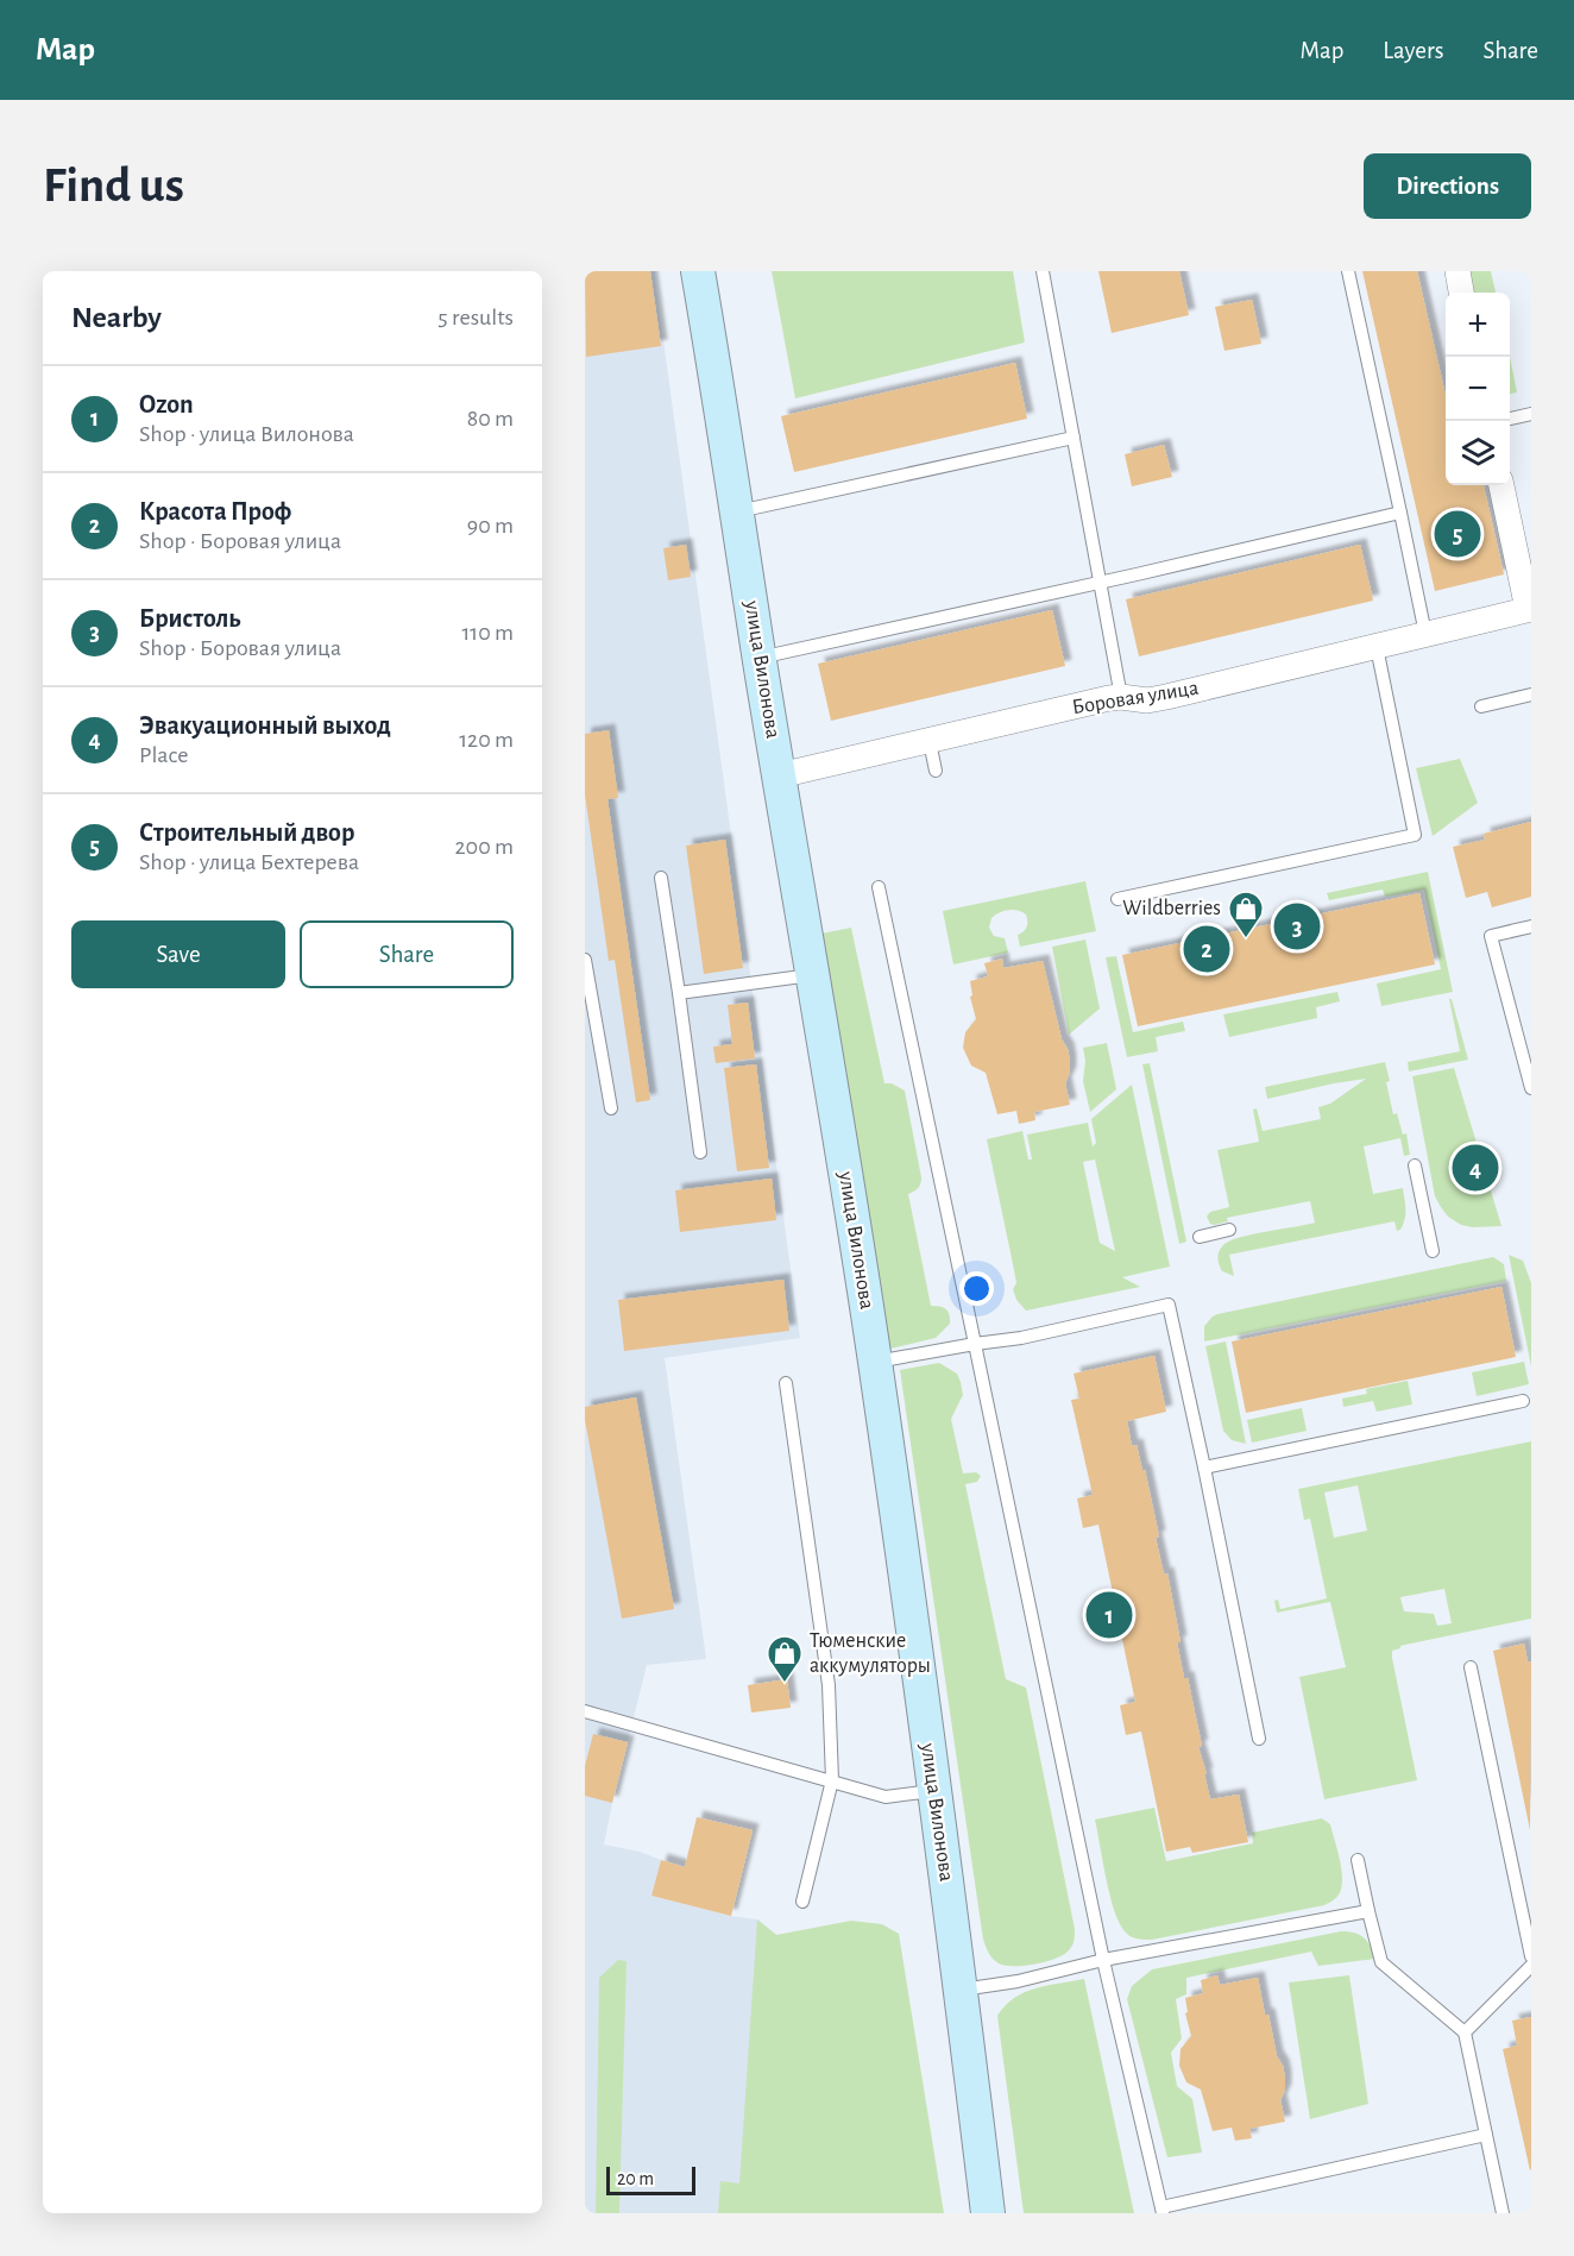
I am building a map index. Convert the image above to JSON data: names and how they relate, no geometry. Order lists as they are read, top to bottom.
{
  "streets": {
    "street": ["улица Вилонова", "Боровая улица"]
  },
  "crossings": [
    ["улица Вилонова", "Боровая улица"]
  ],
  "places": {
    "shop": ["Wildberries", "Тюменские аккумуляторы"]
  },
  "scale_bar": "20 m",
  "page": {
    "header": "Map",
    "nav": ["Map", "Layers", "Share"],
    "buttons": [
      "Directions",
      ["Save", "Share"]
    ],
    "title": "Find us",
    "heading": ["Nearby", "5 results"],
    "map_buttons": ["+", "−"],
    "list": [
      {
        "mark": "1",
        "name": "Ozon",
        "note": "Shop · улица Вилонова",
        "value": "80 m"
      },
      {
        "mark": "2",
        "name": "Красота Проф",
        "note": "Shop · Боровая улица",
        "value": "90 m"
      },
      {
        "mark": "3",
        "name": "Бристоль",
        "note": "Shop · Боровая улица",
        "value": "110 m"
      },
      {
        "mark": "4",
        "name": "Эвакуационный выход",
        "note": "Place",
        "value": "120 m"
      },
      {
        "mark": "5",
        "name": "Строительный двор",
        "note": "Shop · улица Бехтерева",
        "value": "200 m"
      }
    ],
    "pins": [
      "5",
      "3",
      "2",
      "4",
      "1"
    ],
    "scale": "20 m"
  }
}
